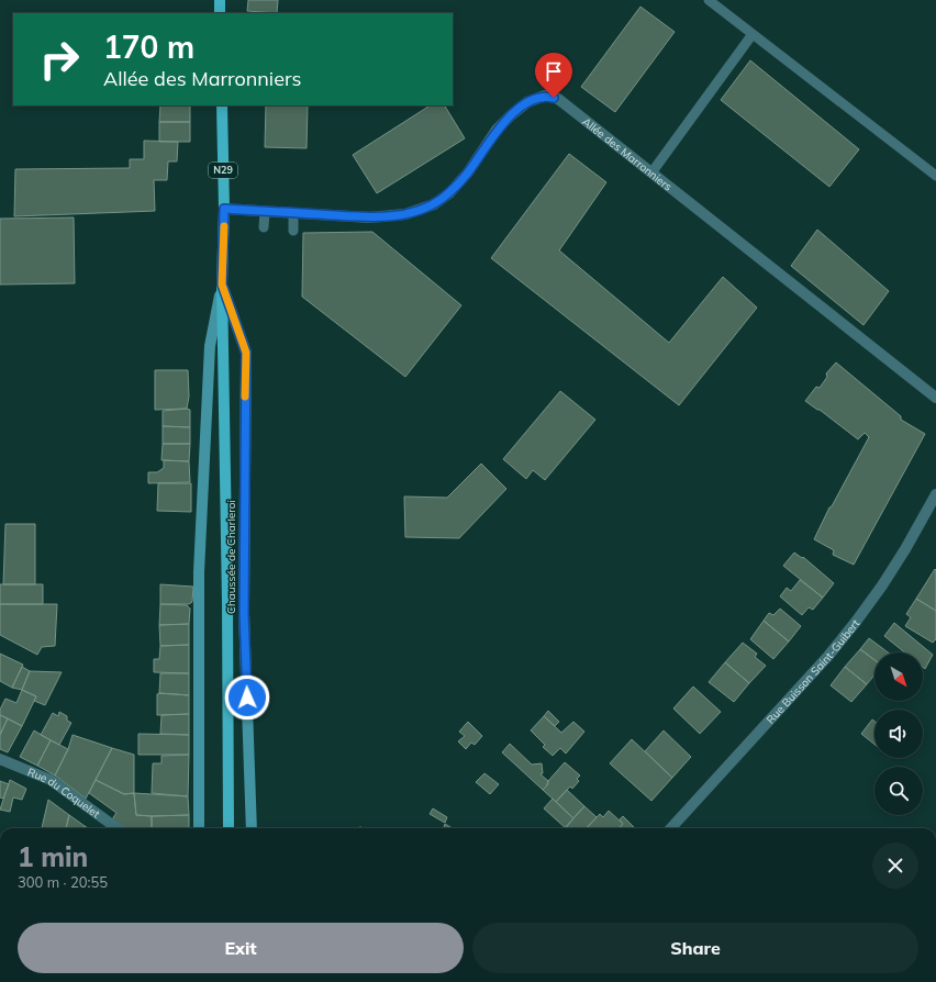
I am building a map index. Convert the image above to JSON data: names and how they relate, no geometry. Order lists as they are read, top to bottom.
{
  "streets": {
    "main road": ["N29", "Chaussée de Charleroi"],
    "street": ["Allée des Marronniers", "Rue Buisson Saint-Guibert", "Rue du Coquelet"]
  },
  "crossings": [
    ["Allée des Marronniers", "Chaussée de Charleroi"]
  ],
  "north": "bottom right",
  "page": {
    "turn": ["170 m", "Allée des Marronniers"],
    "heading": ["1 min", "300 m · 20:55"],
    "buttons": ["Exit", "Share"]
  }
}
